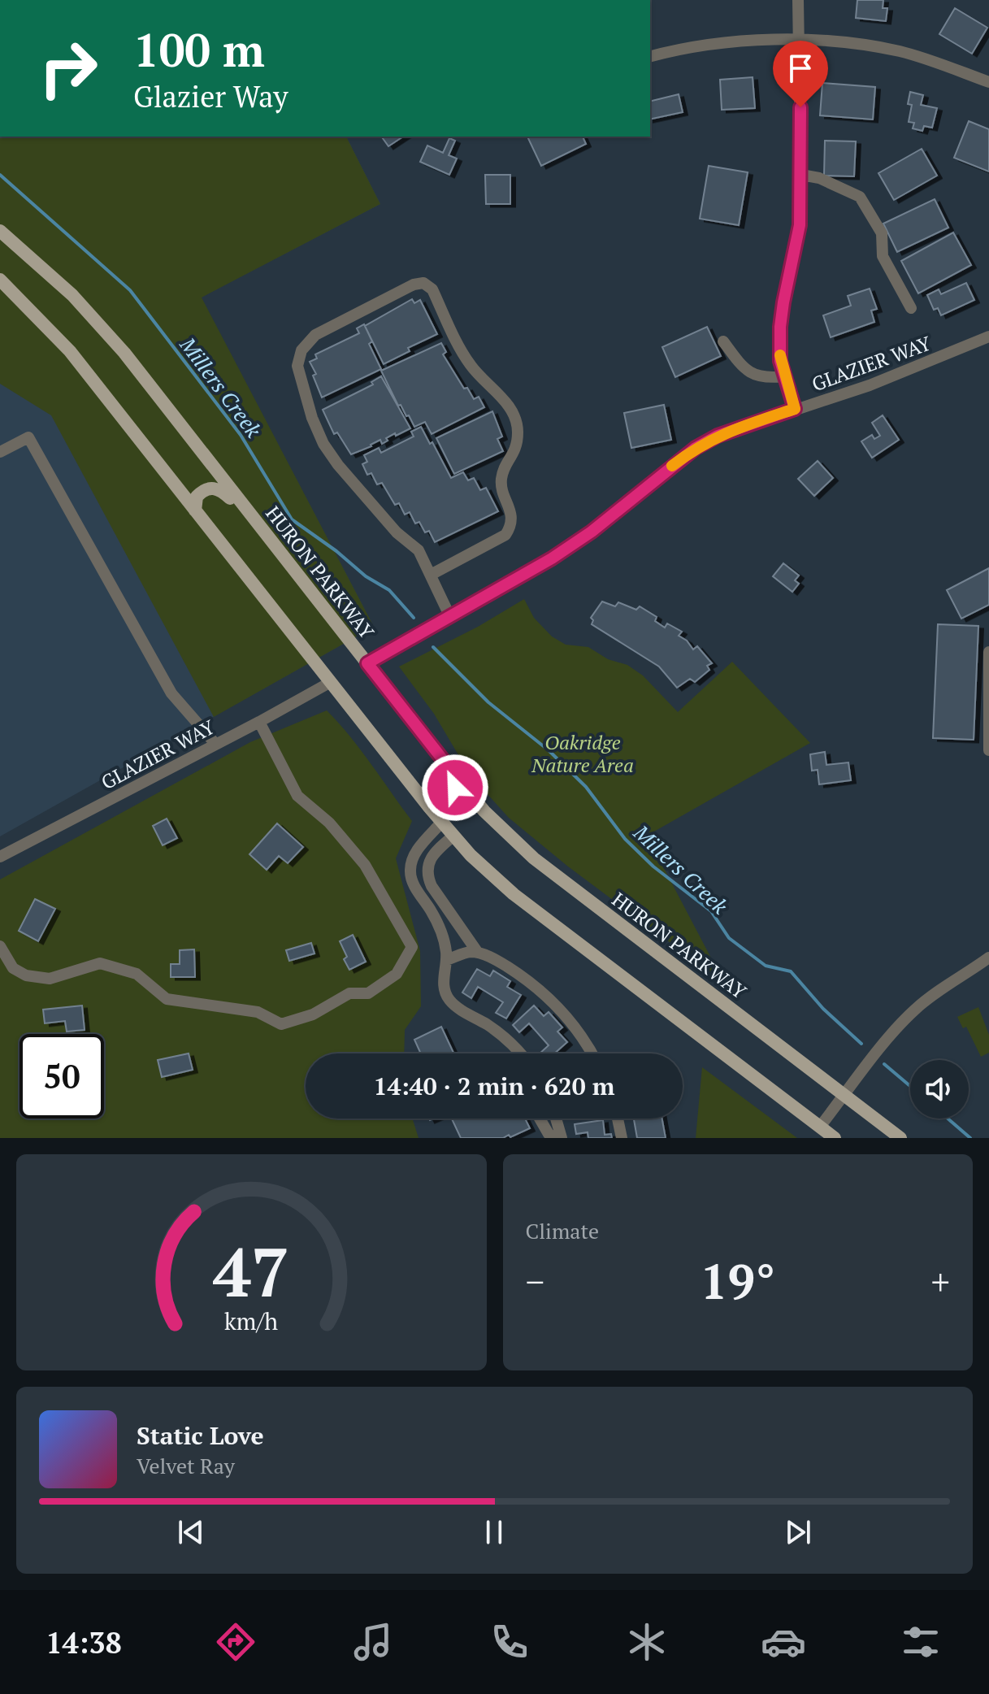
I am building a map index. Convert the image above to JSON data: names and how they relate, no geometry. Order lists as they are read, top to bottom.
{
  "streets": {
    "main road": ["HURON PARKWAY"],
    "street": ["GLAZIER WAY"]
  },
  "crossings": [
    ["GLAZIER WAY", "HURON PARKWAY"]
  ],
  "water": ["Millers Creek"],
  "parks": ["Oakridge Nature Area"],
  "page": {
    "turn": ["100 m", "Glazier Way"],
    "limit": "50",
    "trip": "14:40 · 2 min · 620 m",
    "tile": "Climate",
    "heat": ["−", "19°", "+"],
    "song": ["Static Love", "Velvet Ray"],
    "tabs": "14:38",
    "gauge": ["47", "km/h"]
  }
}
